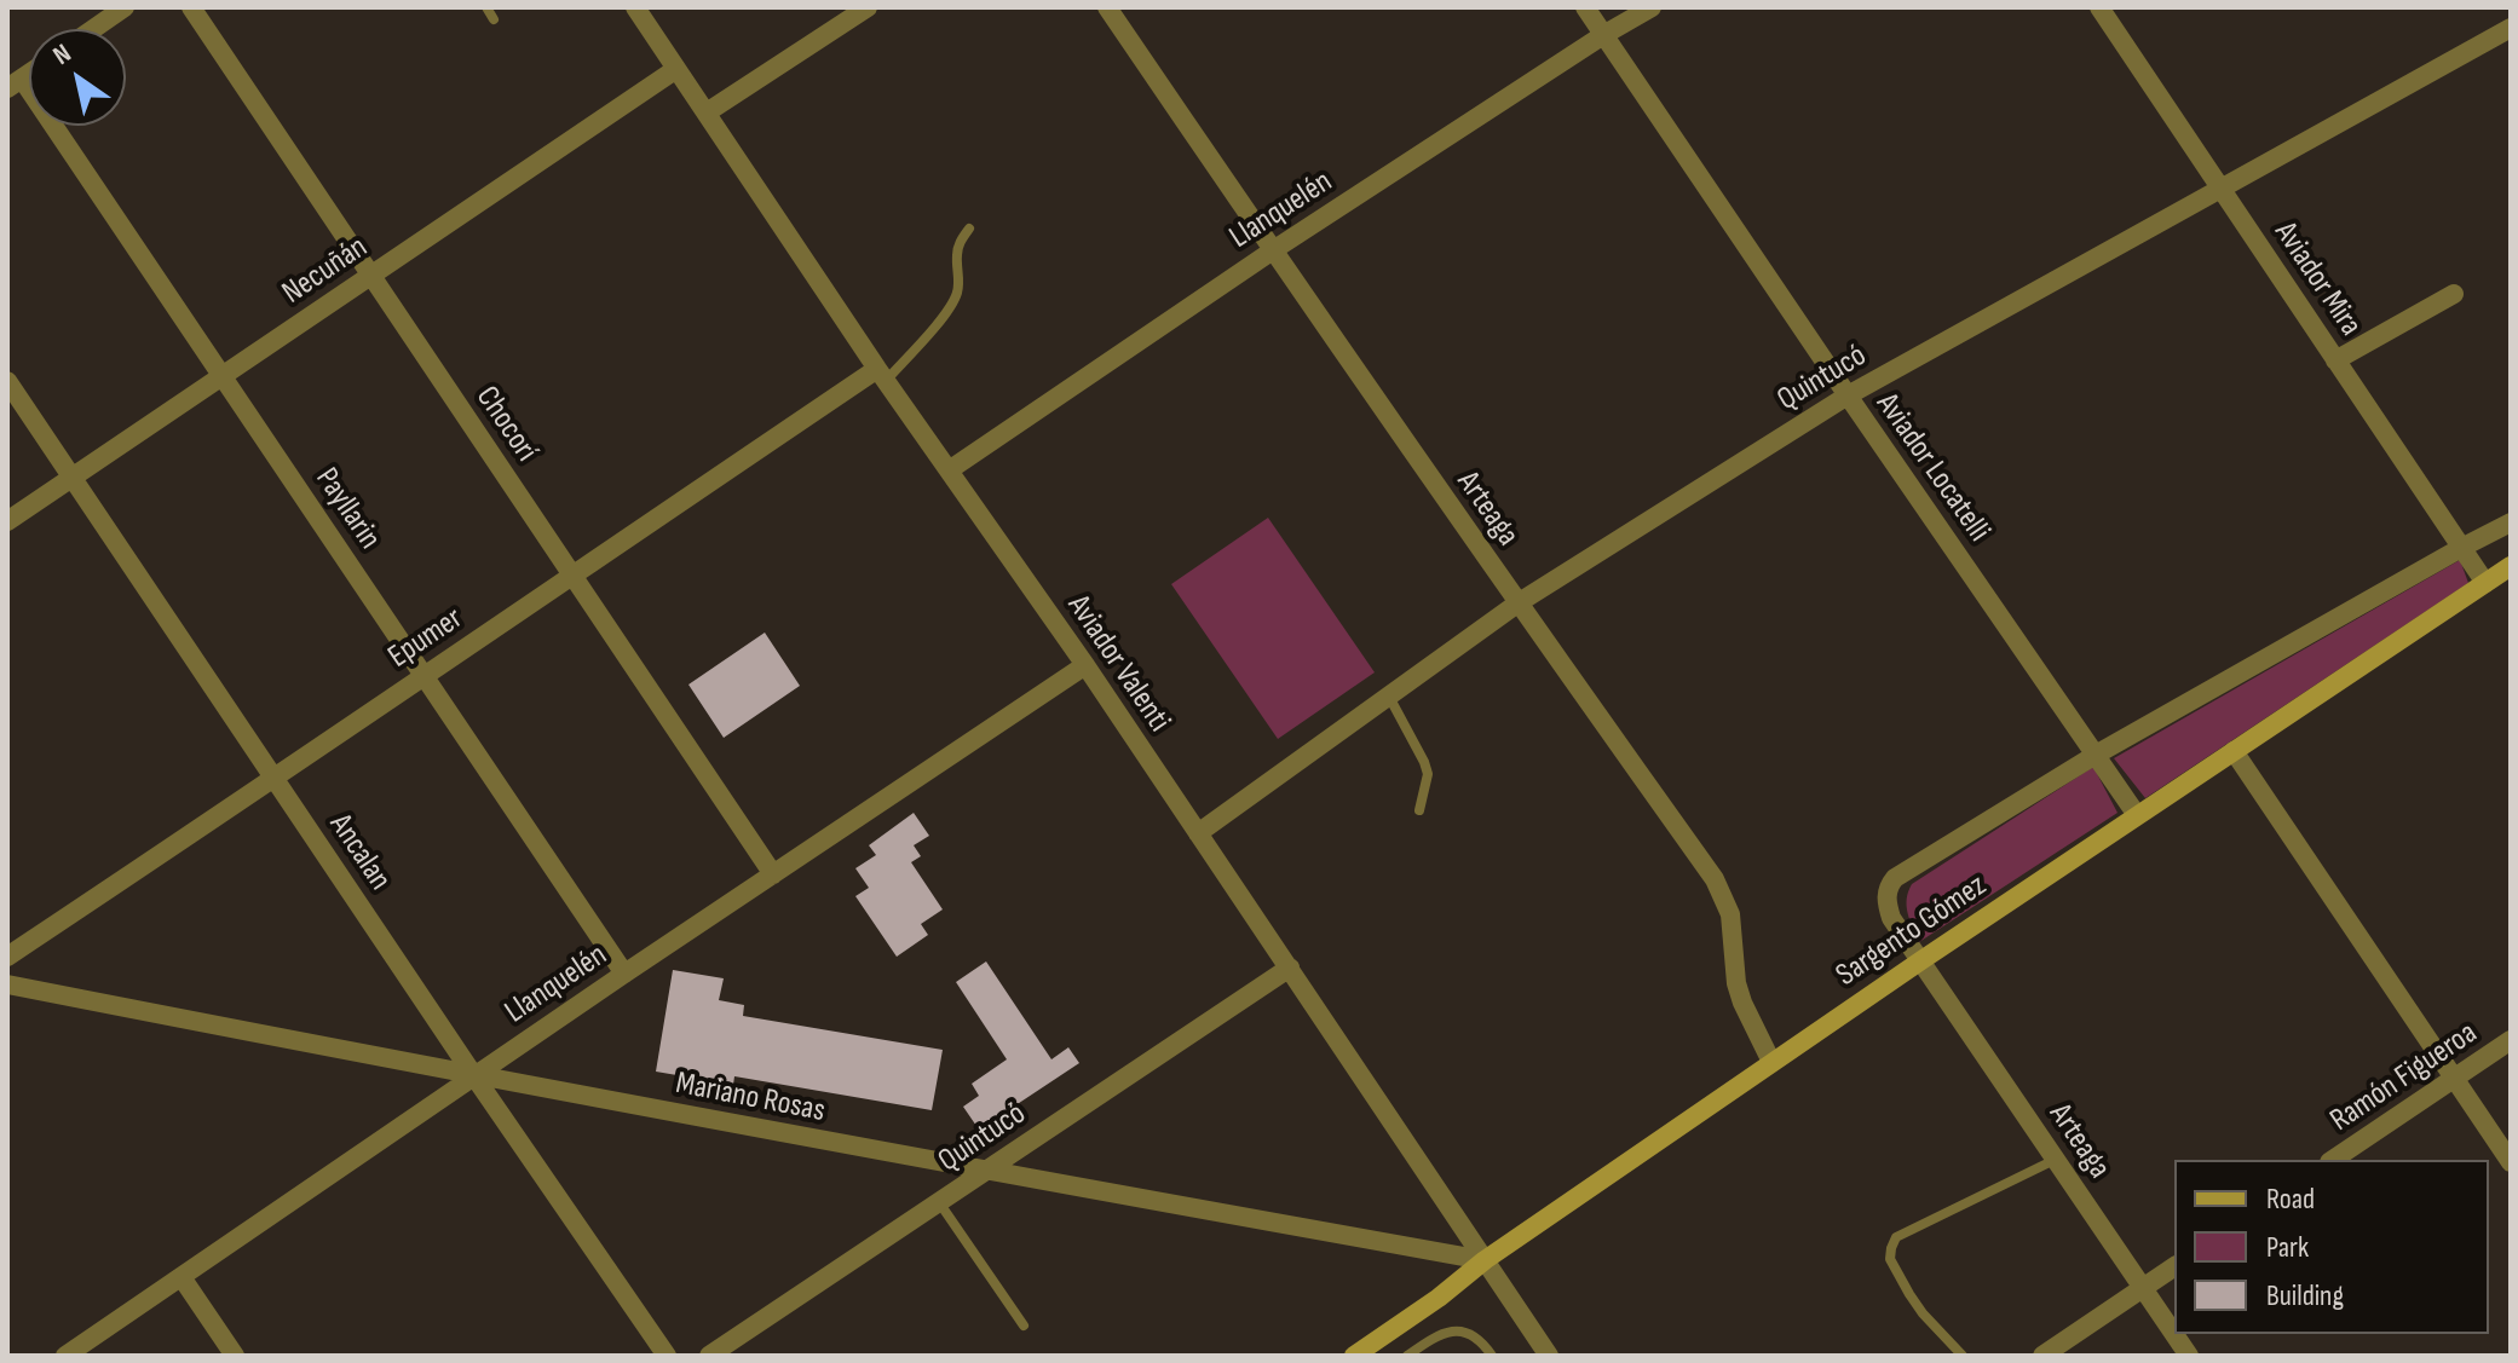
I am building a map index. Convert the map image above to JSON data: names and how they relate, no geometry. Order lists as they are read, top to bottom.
{
  "streets": {
    "main road": ["Sargento Gómez"],
    "street": [
      "Llanquelén",
      "Necuñán",
      "Aviador Mira",
      "Quintucó",
      "Chocorí",
      "Aviador Locatelli",
      "Payllarin",
      "Arteaga",
      "Epumer",
      "Aviador Valenti",
      "Ancalan",
      "Ramón Figueroa",
      "Mariano Rosas"
    ]
  },
  "crossings": [
    ["Llanquelén", "Chocorí"],
    ["Llanquelén", "Aviador Locatelli"],
    ["Llanquelén", "Payllarin"],
    ["Llanquelén", "Arteaga"],
    ["Llanquelén", "Aviador Valenti"],
    ["Llanquelén", "Ancalan"],
    ["Llanquelén", "Mariano Rosas"],
    ["Necuñán", "Chocorí"],
    ["Necuñán", "Payllarin"],
    ["Necuñán", "Aviador Valenti"],
    ["Necuñán", "Ancalan"],
    ["Aviador Mira", "Quintucó"],
    ["Aviador Mira", "Sargento Gómez"],
    ["Quintucó", "Aviador Locatelli"],
    ["Quintucó", "Arteaga"],
    ["Quintucó", "Aviador Valenti"],
    ["Quintucó", "Mariano Rosas"],
    ["Chocorí", "Epumer"],
    ["Aviador Locatelli", "Arteaga"],
    ["Aviador Locatelli", "Sargento Gómez"],
    ["Payllarin", "Epumer"],
    ["Arteaga", "Sargento Gómez"],
    ["Epumer", "Aviador Valenti"],
    ["Epumer", "Ancalan"],
    ["Aviador Valenti", "Sargento Gómez"],
    ["Aviador Valenti", "Mariano Rosas"],
    ["Ancalan", "Mariano Rosas"],
    ["Sargento Gómez", "Mariano Rosas"]
  ],
  "legend": ["Road", "Park", "Building"],
  "north": "top left"
}
